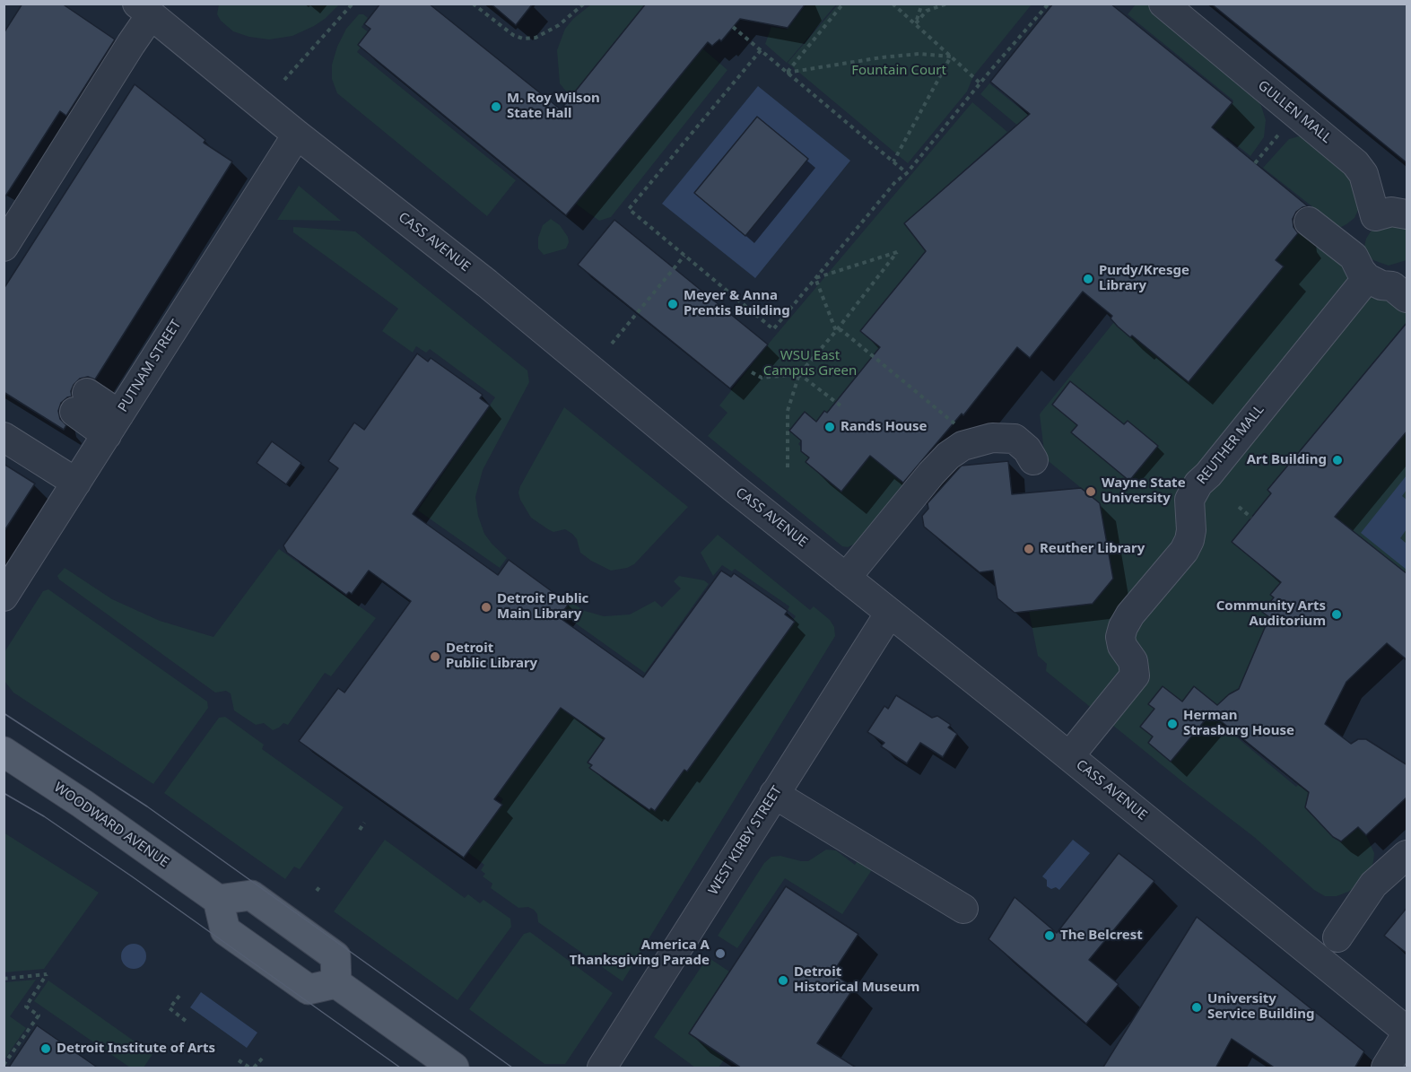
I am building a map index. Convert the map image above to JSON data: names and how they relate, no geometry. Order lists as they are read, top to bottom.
{
  "streets": {
    "main road": ["WOODWARD AVENUE"],
    "street": [
      "GULLEN MALL",
      "CASS AVENUE",
      "PUTNAM STREET",
      "REUTHER MALL",
      "WEST KIRBY STREET"
    ]
  },
  "crossings": [
    ["GULLEN MALL", "REUTHER MALL"],
    ["CASS AVENUE", "PUTNAM STREET"],
    ["CASS AVENUE", "REUTHER MALL"],
    ["CASS AVENUE", "WEST KIRBY STREET"]
  ],
  "parks": ["Fountain Court", "WSU East Campus Green"],
  "places": [
    "M. Roy Wilson State Hall",
    "Purdy/Kresge Library",
    "Meyer & Anna Prentis Building",
    "Rands House",
    "Art Building",
    "Wayne State University",
    "Reuther Library",
    "Detroit Public Main Library",
    "Community Arts Auditorium",
    "Detroit Public Library",
    "Herman Strasburg House",
    "The Belcrest",
    "America A Thanksgiving Parade",
    "Detroit Historical Museum",
    "University Service Building",
    "Detroit Institute of Arts"
  ]
}
